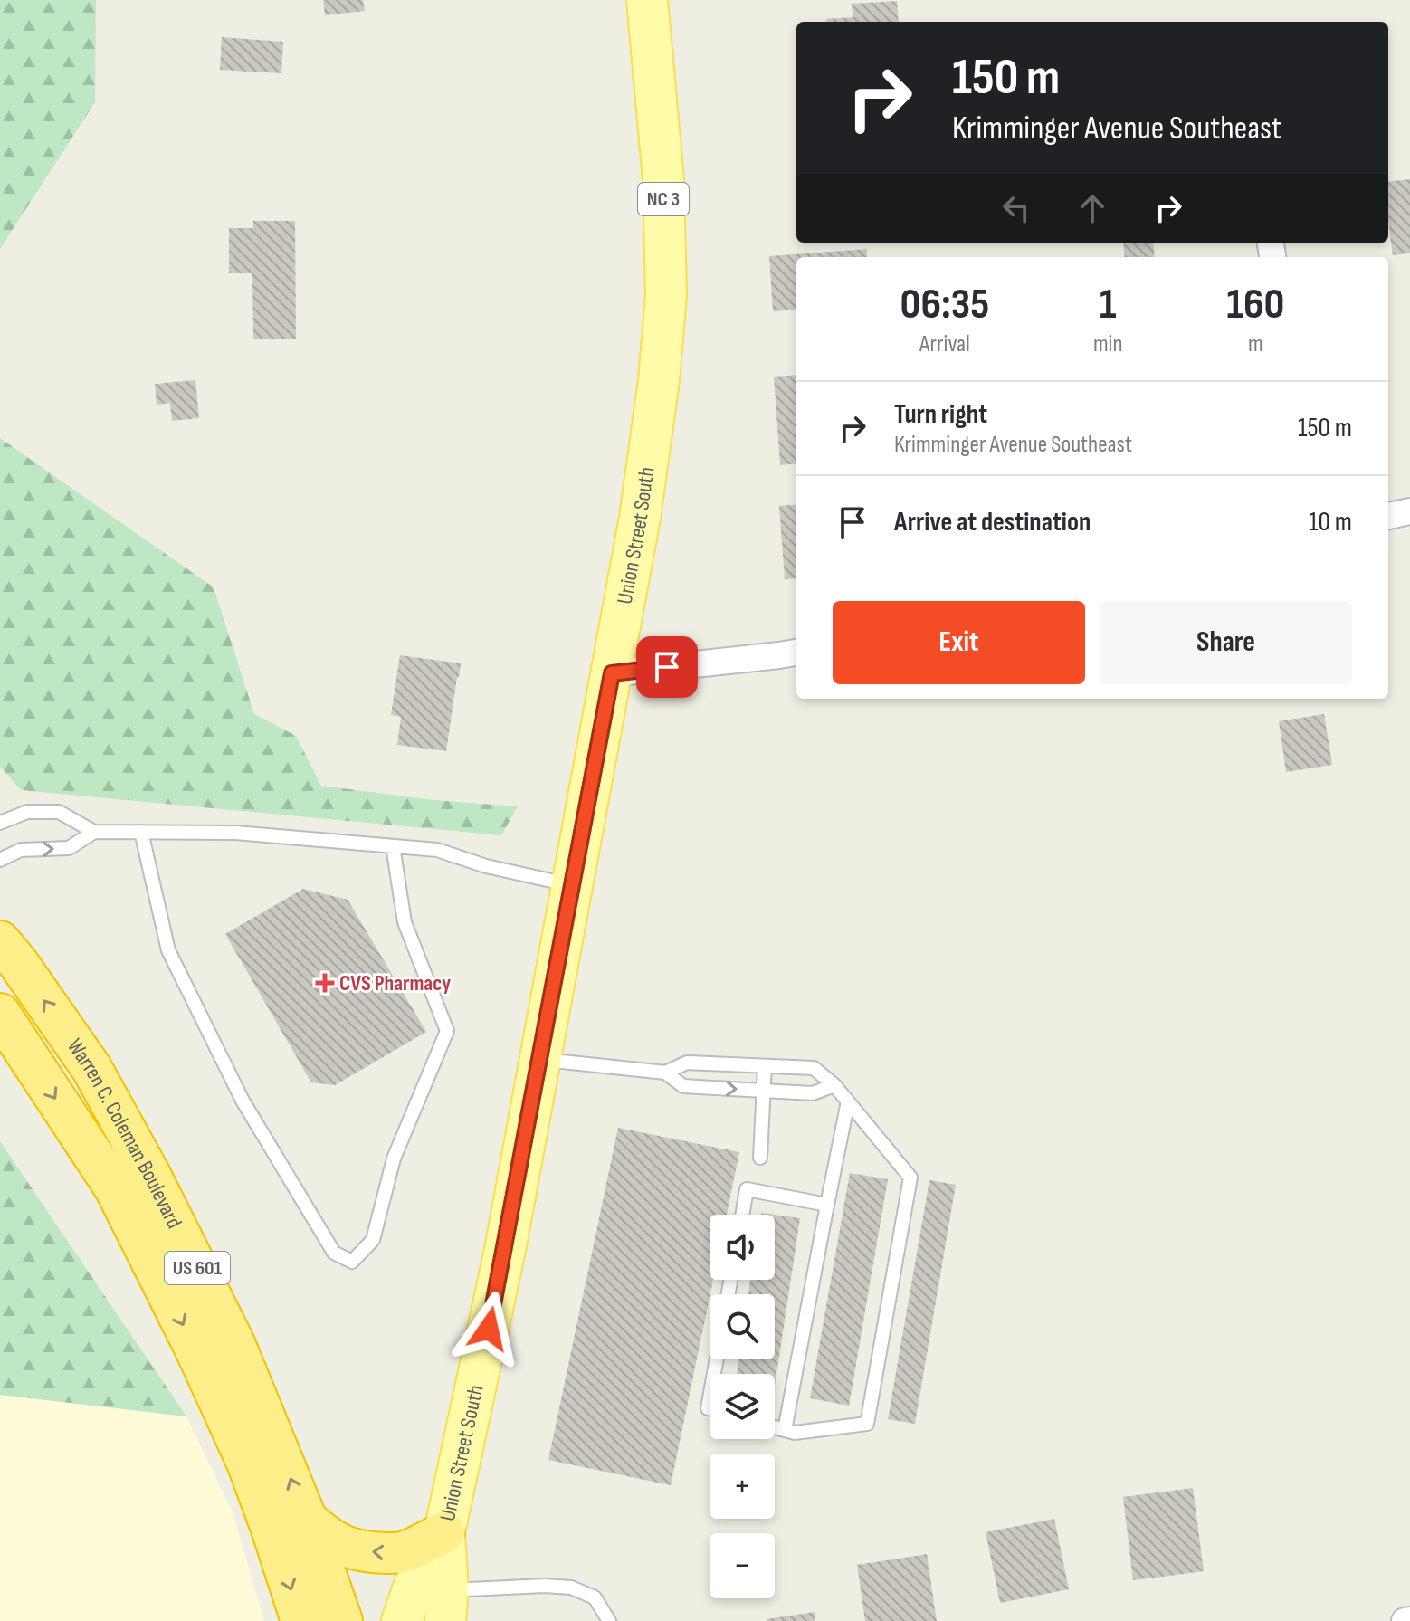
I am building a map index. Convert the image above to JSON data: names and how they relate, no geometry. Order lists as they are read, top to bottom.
{
  "streets": {
    "highway": ["Warren C. Coleman Boulevard", "US 601"],
    "main road": ["NC 3", "Union Street South"]
  },
  "places": {
    "health": ["CVS Pharmacy"]
  },
  "page": {
    "turn": ["150 m", "Krimminger Avenue Southeast"],
    "eta": [
      "06:35",
      "Arrival",
      "1",
      "min",
      "160",
      "m"
    ],
    "list": [
      {
        "name": "Turn right",
        "note": "Krimminger Avenue Southeast",
        "value": "150 m"
      },
      {
        "name": "Arrive at destination",
        "value": "10 m"
      }
    ],
    "buttons": ["Exit", "Share"],
    "map_buttons": ["+", "−"]
  }
}
